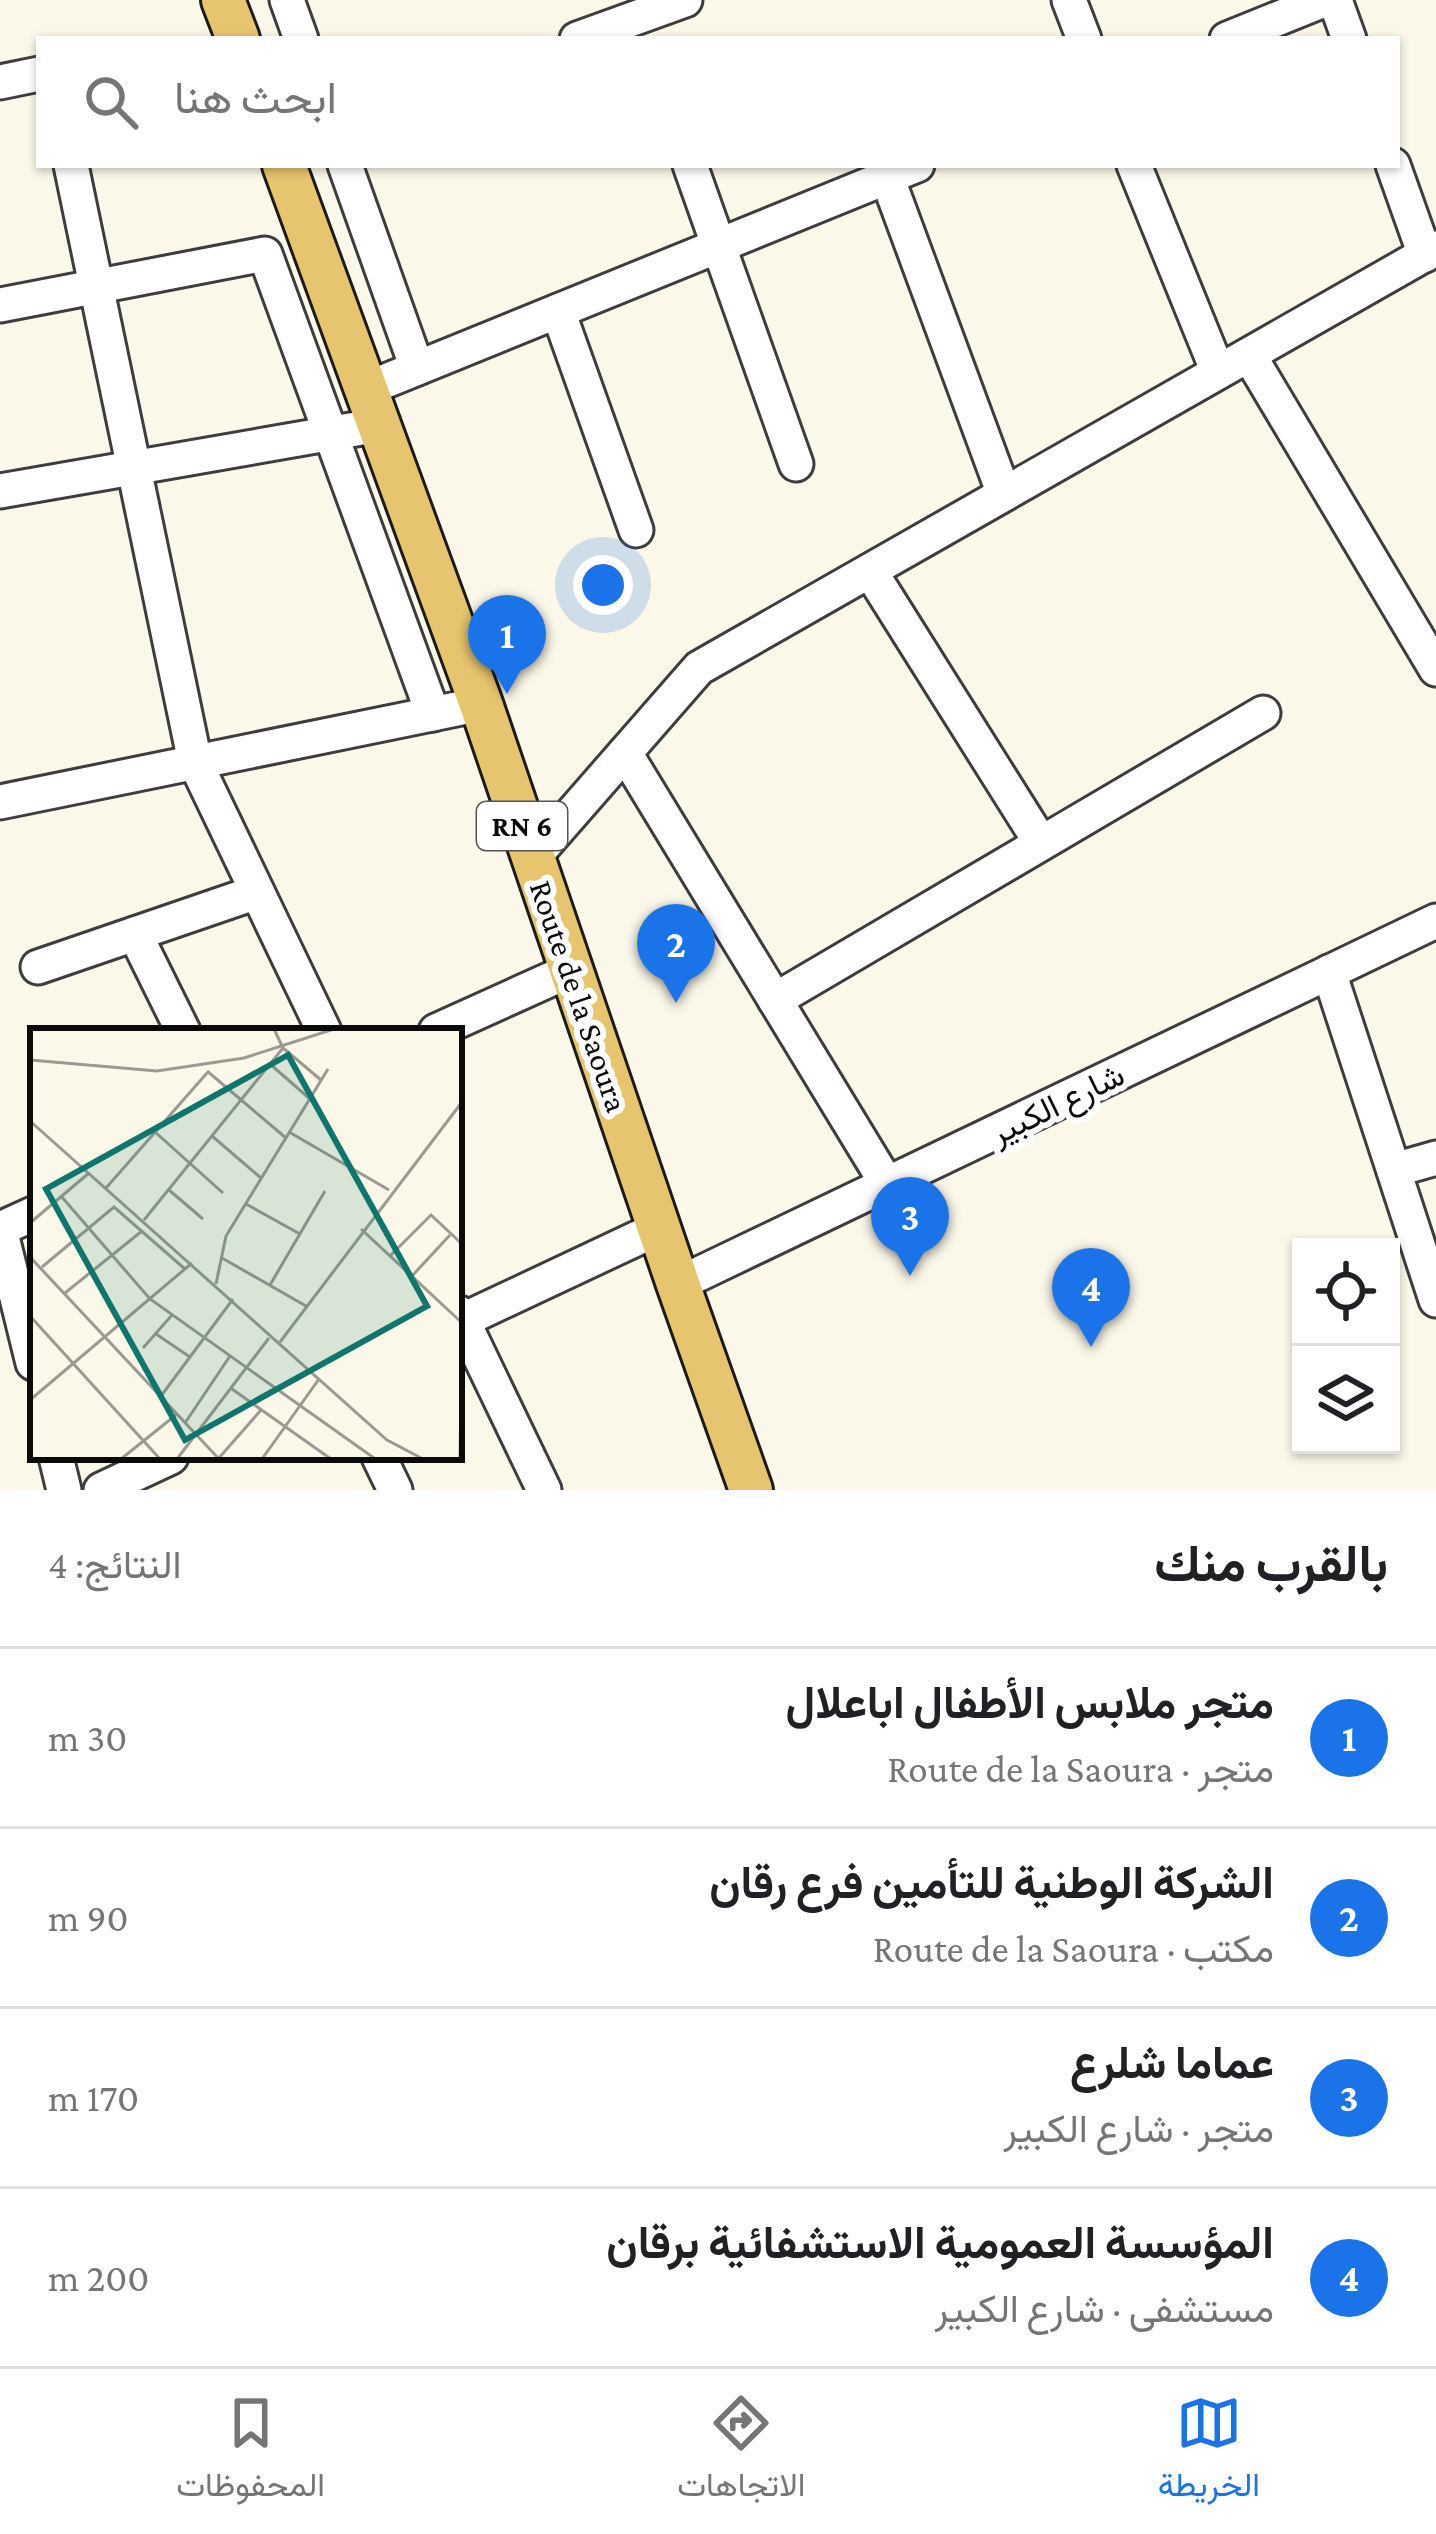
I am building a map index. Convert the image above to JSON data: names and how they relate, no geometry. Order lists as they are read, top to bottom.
{
  "streets": {
    "main road": ["RN 6", "Route de la Saoura"],
    "street": ["شارع الكبير"]
  },
  "crossings": [
    ["Route de la Saoura", "شارع الكبير"]
  ],
  "page": {
    "search": "ابحث هنا",
    "pins": [
      "1",
      "2",
      "3",
      "4"
    ],
    "heading": ["بالقرب منك", "النتائج: 4"],
    "list": [
      {
        "mark": "1",
        "name": "متجر ملابس الأطفال اباعلال",
        "note": "متجر · Route de la Saoura",
        "value": "30 m"
      },
      {
        "mark": "2",
        "name": "الشركة الوطنية للتأمين فرع رقان",
        "note": "مكتب · Route de la Saoura",
        "value": "90 m"
      },
      {
        "mark": "3",
        "name": "عماما شلرع",
        "note": "متجر · شارع الكبير",
        "value": "170 m"
      },
      {
        "mark": "4",
        "name": "المؤسسة العمومية الاستشفائية برقان",
        "note": "مستشفى · شارع الكبير",
        "value": "200 m"
      }
    ],
    "nav": ["الخريطة", "الاتجاهات", "المحفوظات"]
  }
}
